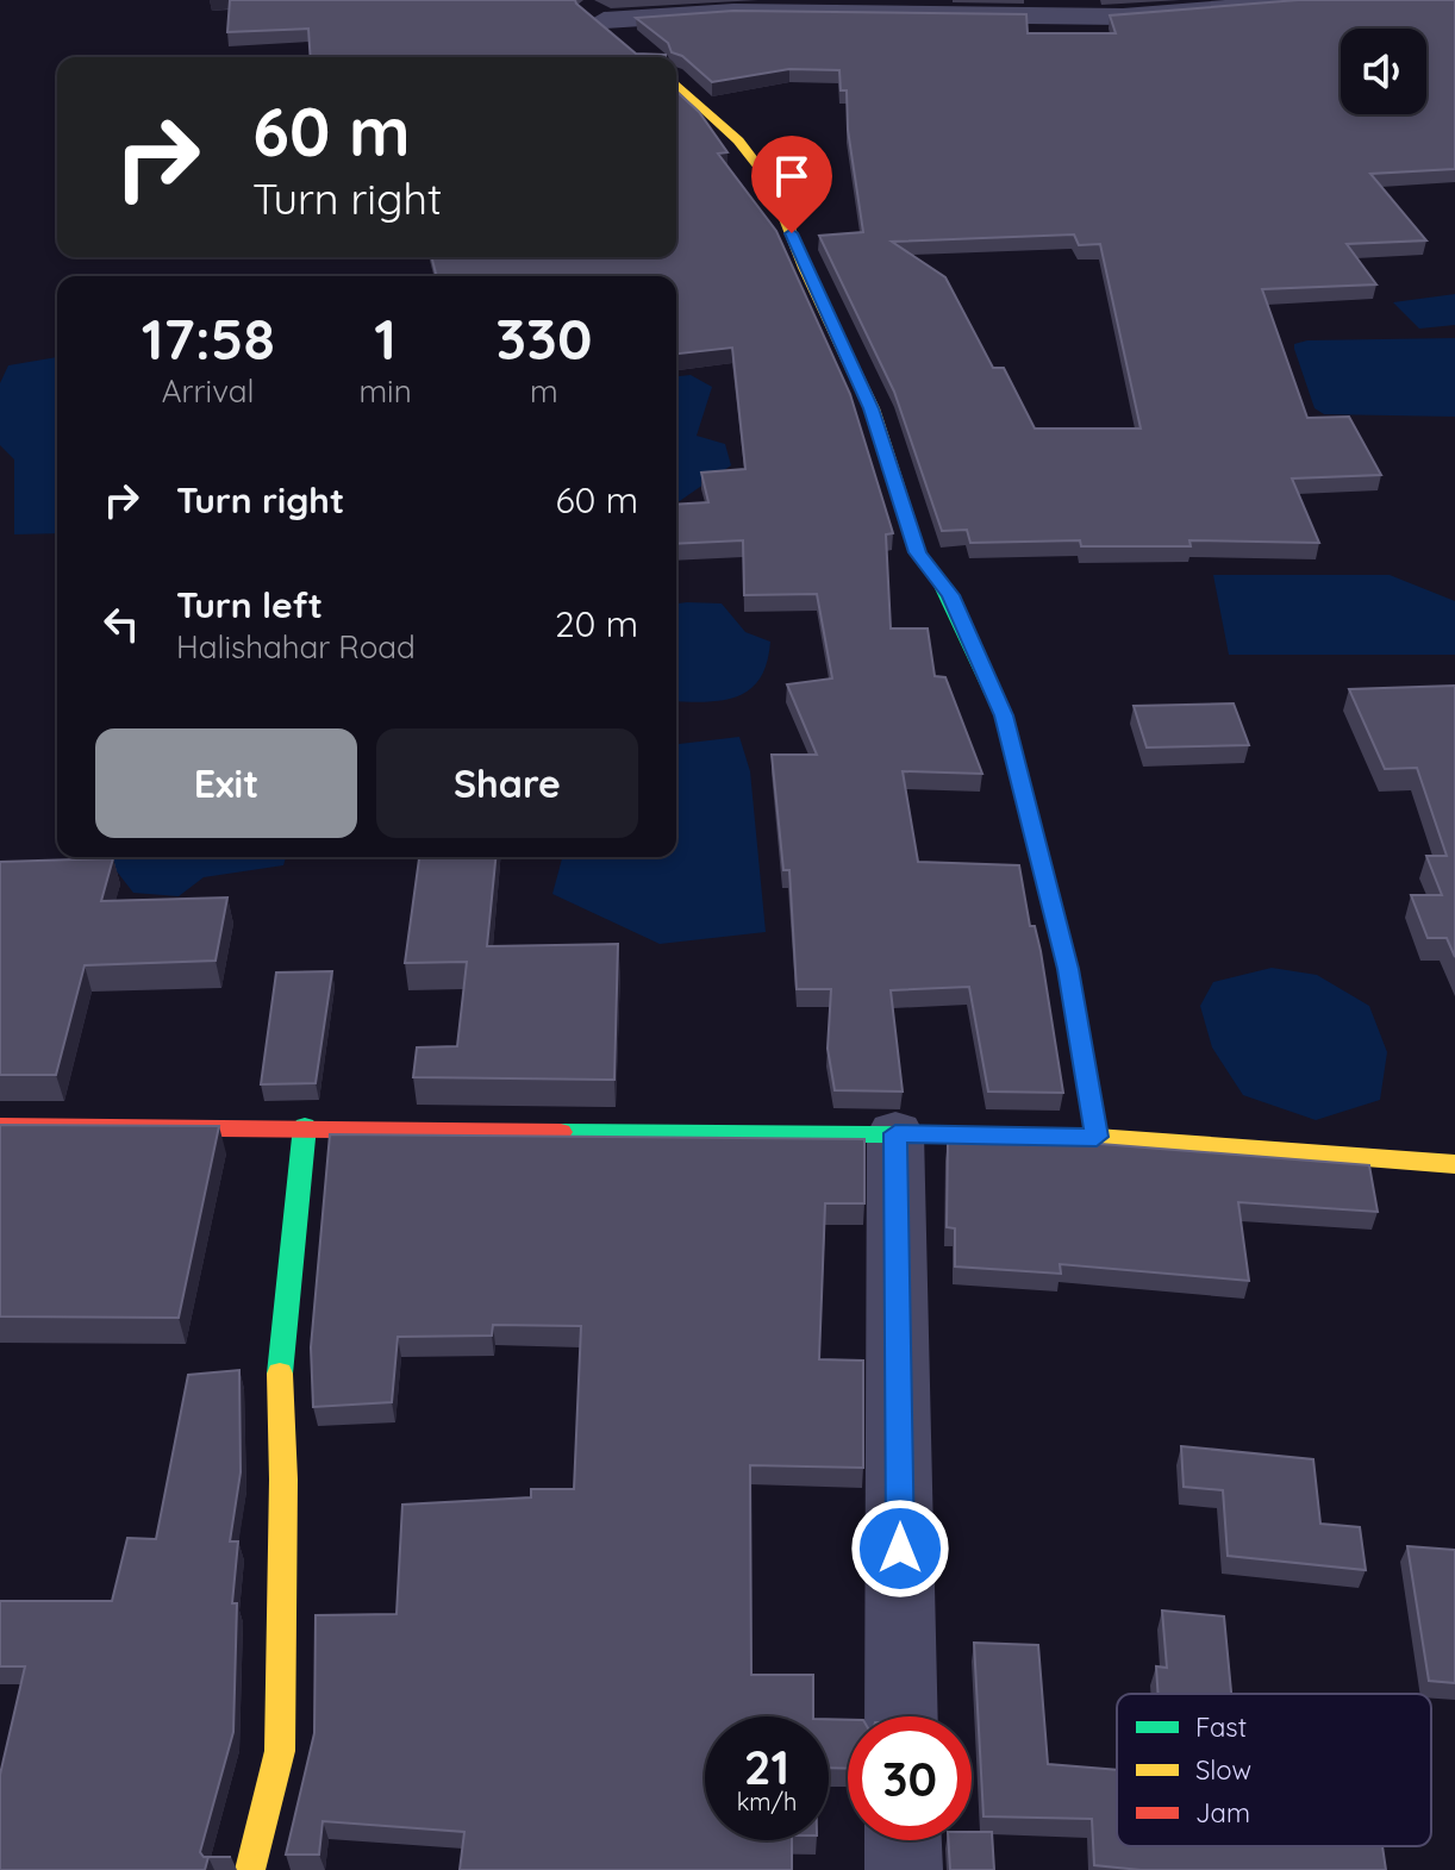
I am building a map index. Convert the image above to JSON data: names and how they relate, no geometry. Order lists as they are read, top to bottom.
{
  "legend": ["Fast", "Slow", "Jam"],
  "page": {
    "turn": ["60 m", "Turn right"],
    "eta": [
      "17:58",
      "Arrival",
      "1",
      "min",
      "330",
      "m"
    ],
    "list": [
      {
        "name": "Turn right",
        "value": "60 m"
      },
      {
        "name": "Turn left",
        "note": "Halishahar Road",
        "value": "20 m"
      }
    ],
    "buttons": ["Exit", "Share"],
    "speed": "21 km/h",
    "limit": "30"
  }
}
